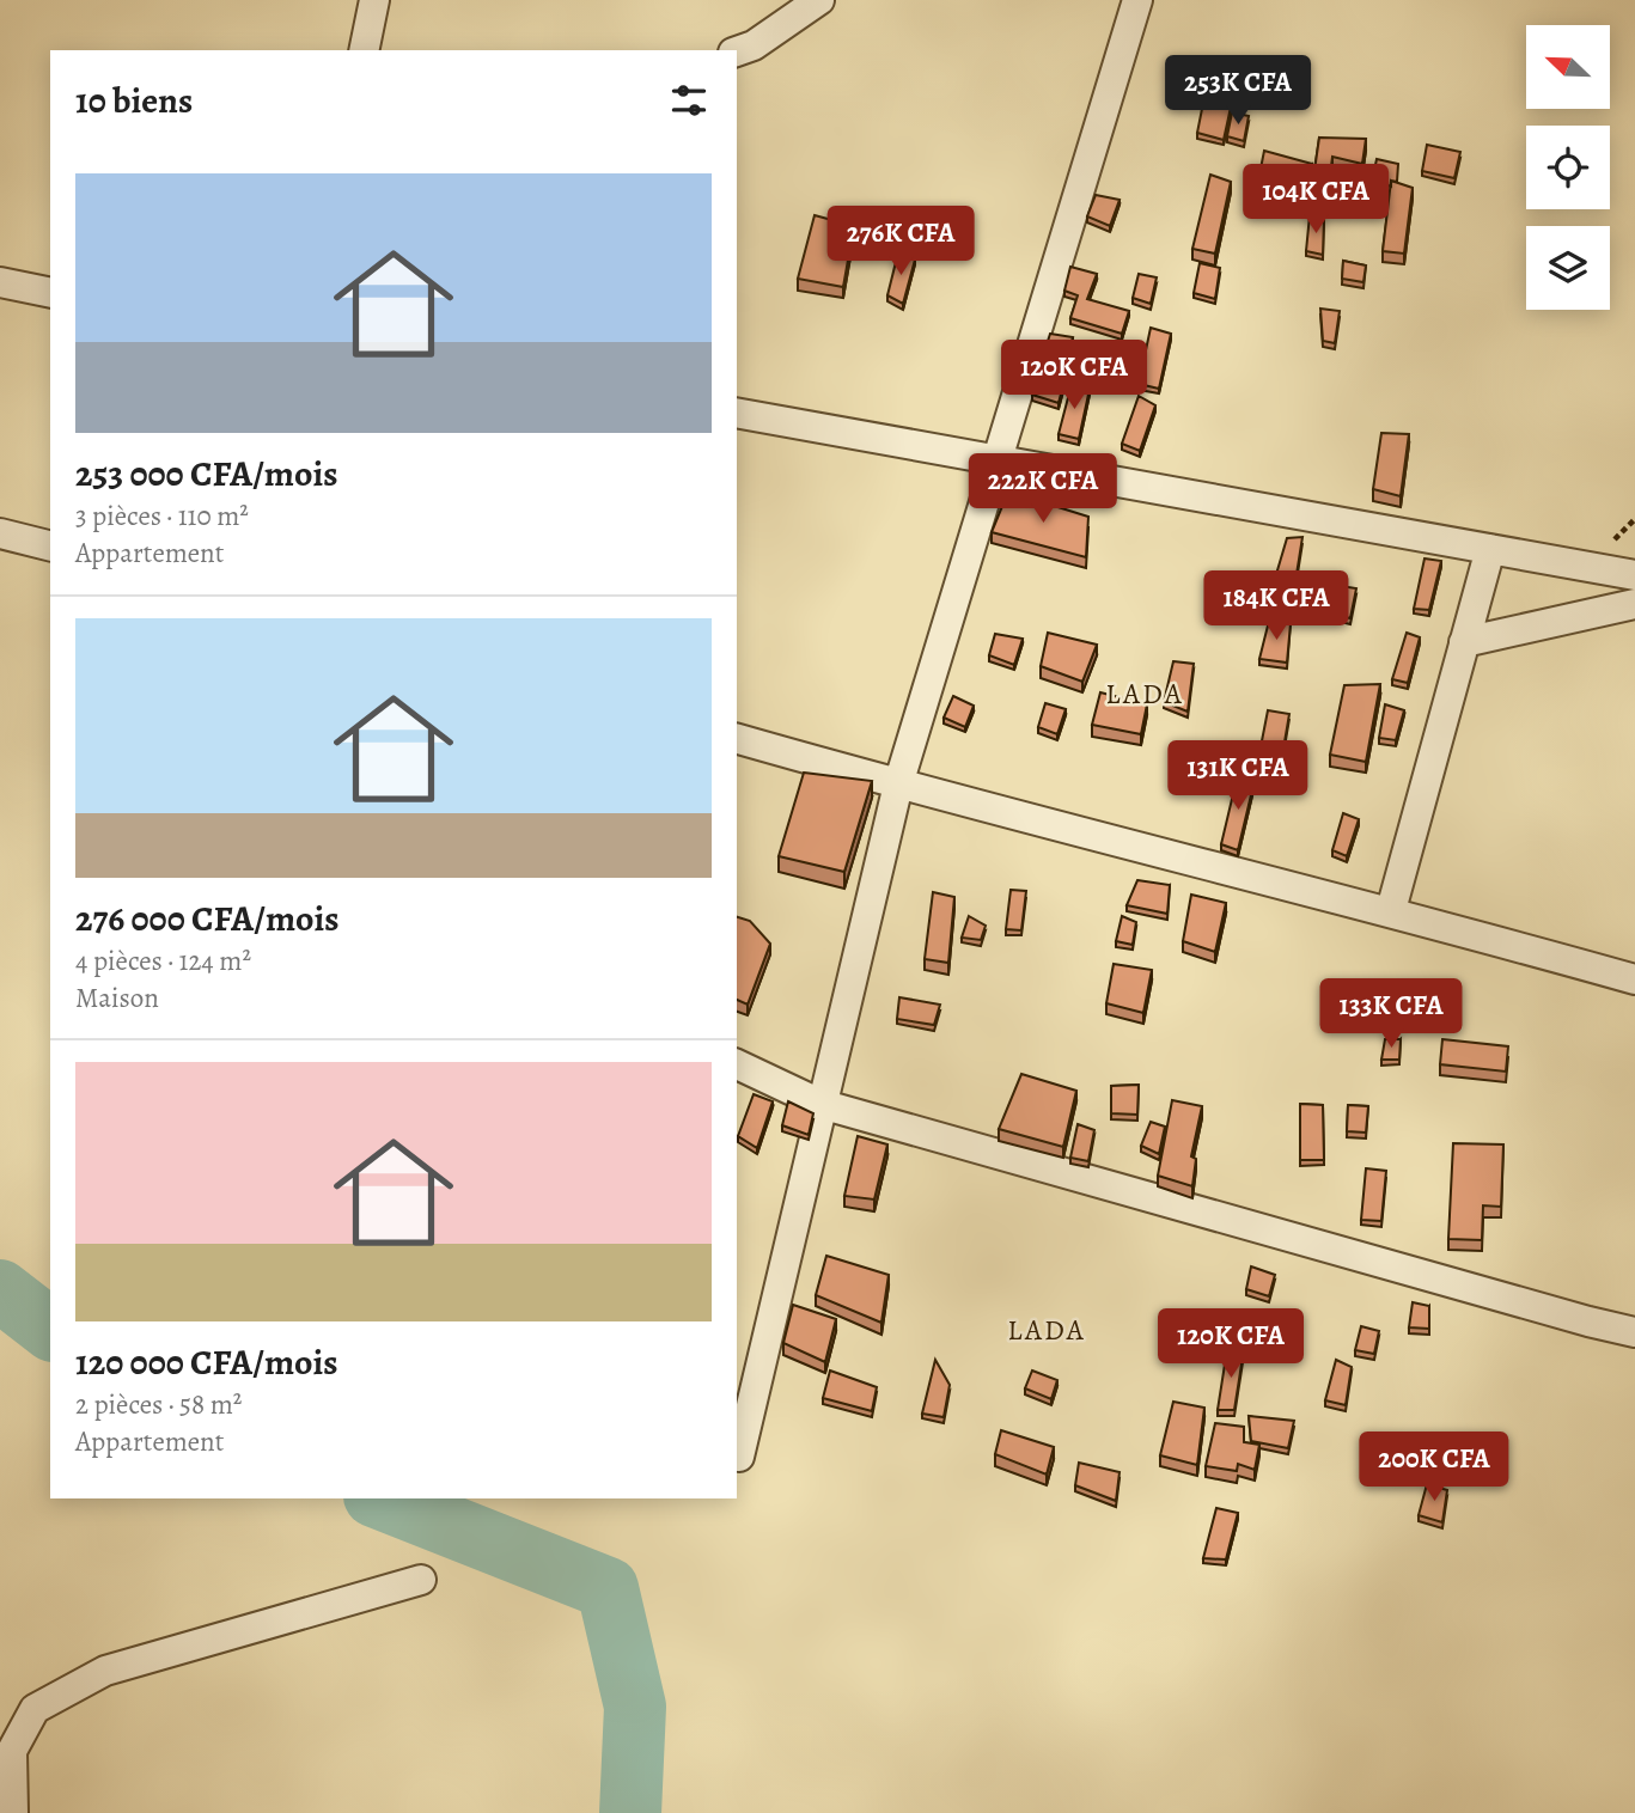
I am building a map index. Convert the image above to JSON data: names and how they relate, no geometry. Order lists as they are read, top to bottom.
{
  "districts": ["LADA", "LADA"],
  "north": "top left",
  "page": {
    "heading": "10 biens",
    "price": [
      "253K CFA",
      "104K CFA",
      "276K CFA",
      "120K CFA",
      "222K CFA",
      "184K CFA",
      "131K CFA",
      "133K CFA",
      "120K CFA",
      "200K CFA"
    ],
    "list": [
      {
        "name": "253 000 CFA/mois",
        "note": "3 pièces · 110 m² · Appartement"
      },
      {
        "name": "276 000 CFA/mois",
        "note": "4 pièces · 124 m² · Maison"
      },
      {
        "name": "120 000 CFA/mois",
        "note": "2 pièces · 58 m² · Appartement"
      }
    ]
  }
}
